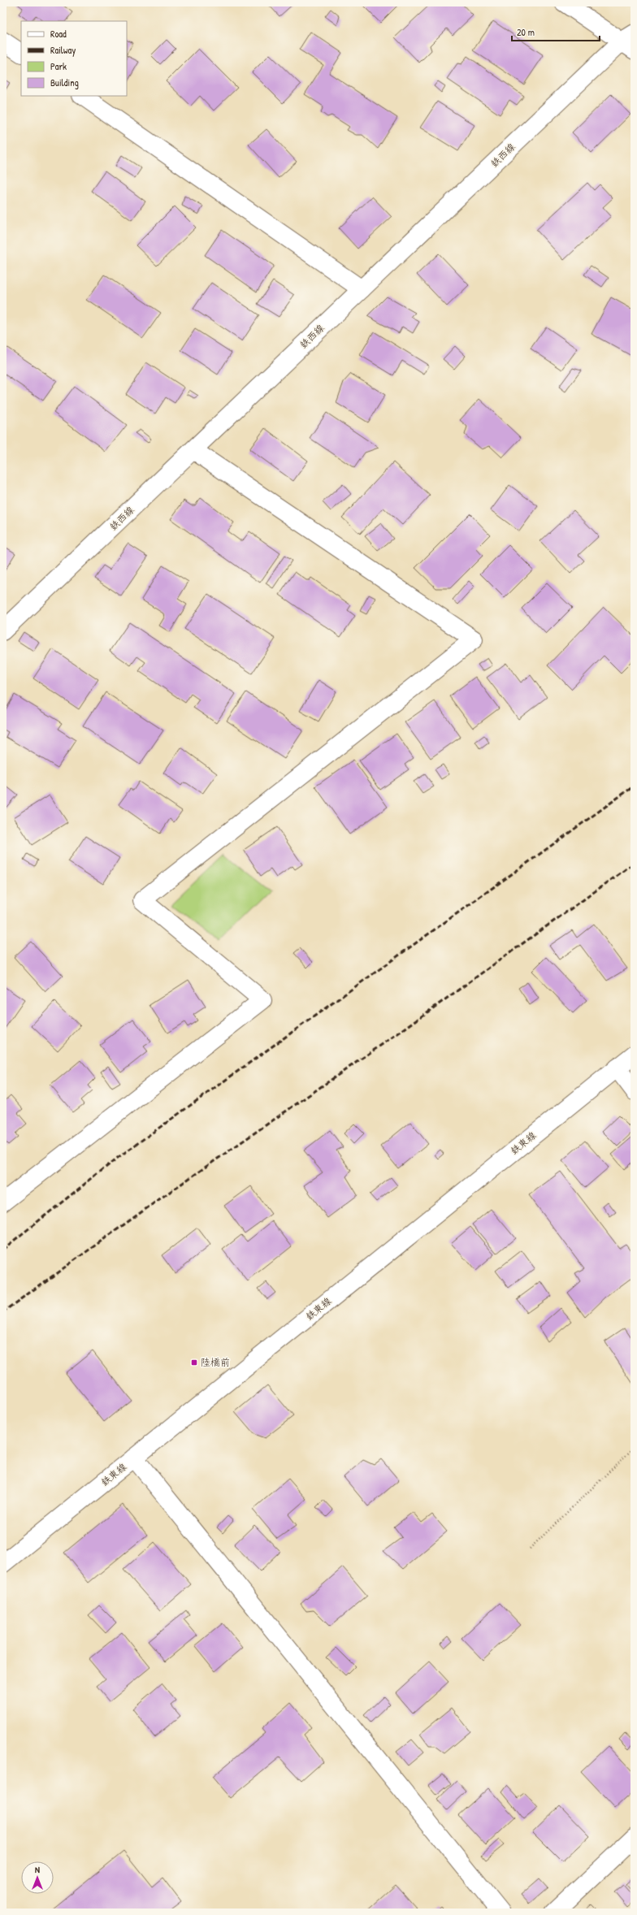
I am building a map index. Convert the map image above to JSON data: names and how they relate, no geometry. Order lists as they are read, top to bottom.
{
  "streets": {
    "street": ["鉄西線", "鉄東線"]
  },
  "places": {
    "transit": ["陸橋前"]
  },
  "legend": [
    "Road",
    "Railway",
    "Park",
    "Building"
  ],
  "scale_bar": "20 m",
  "north": "top"
}
